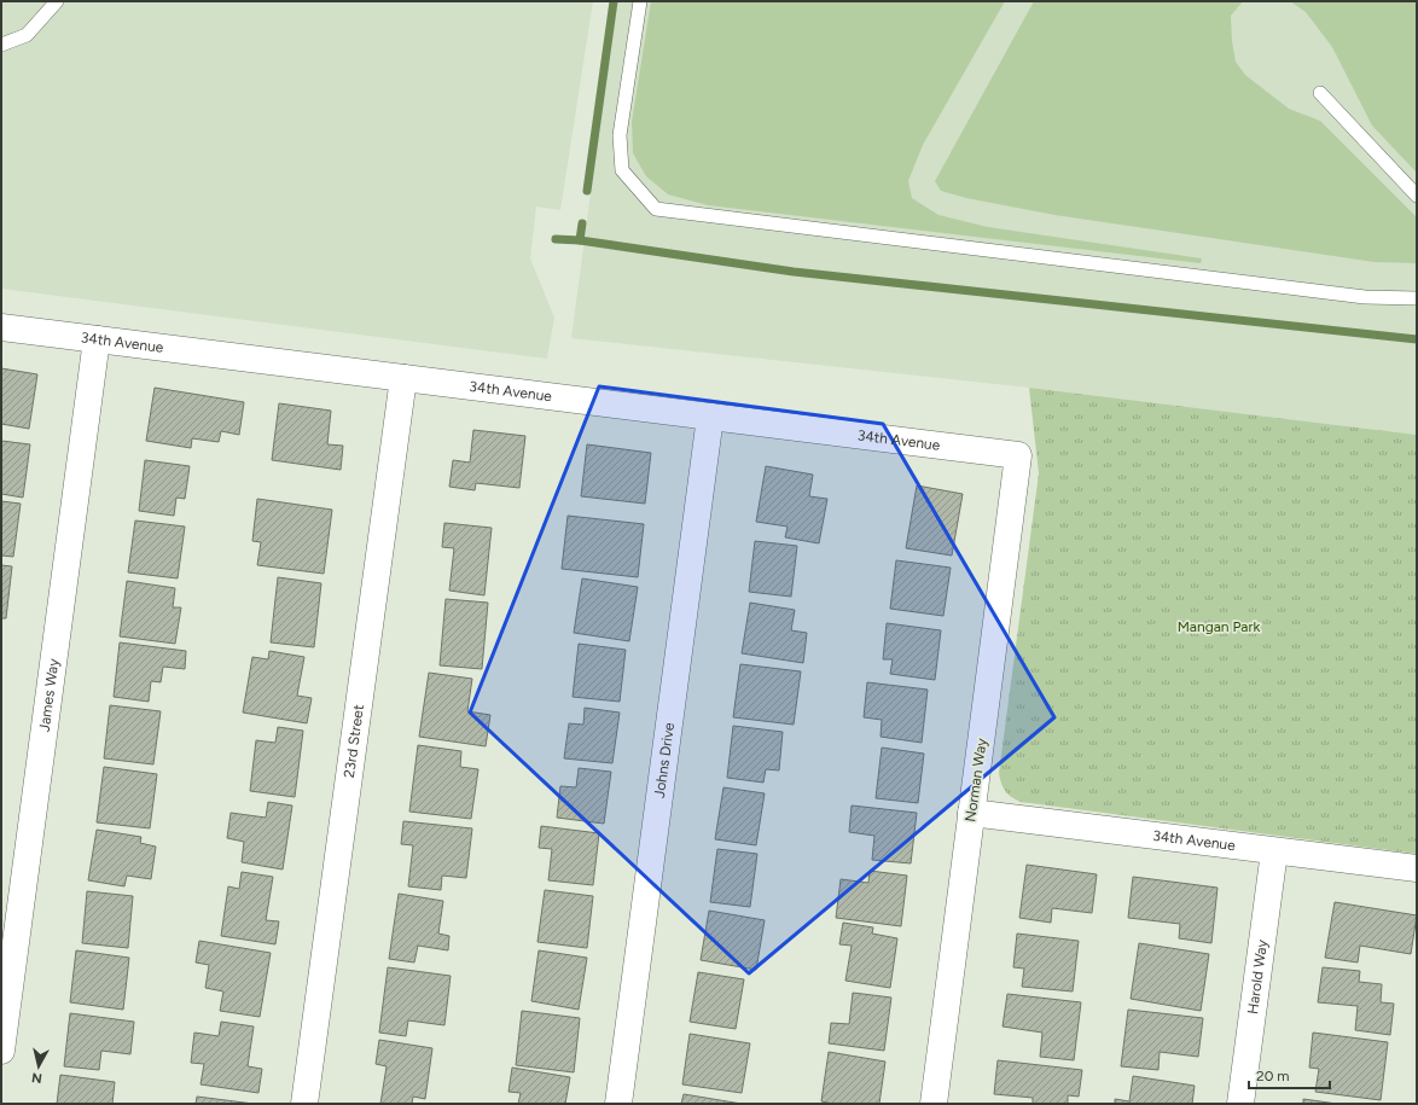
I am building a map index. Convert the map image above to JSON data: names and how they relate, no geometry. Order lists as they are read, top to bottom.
{
  "streets": {
    "street": [
      "34th Avenue",
      "James Way",
      "23rd Street",
      "Johns Drive",
      "Norman Way",
      "Harold Way"
    ]
  },
  "crossings": [
    ["34th Avenue", "James Way"],
    ["34th Avenue", "23rd Street"],
    ["34th Avenue", "Johns Drive"],
    ["34th Avenue", "Norman Way"],
    ["34th Avenue", "Harold Way"]
  ],
  "parks": ["Mangan Park"],
  "scale_bar": "20 m",
  "north": "bottom"
}
